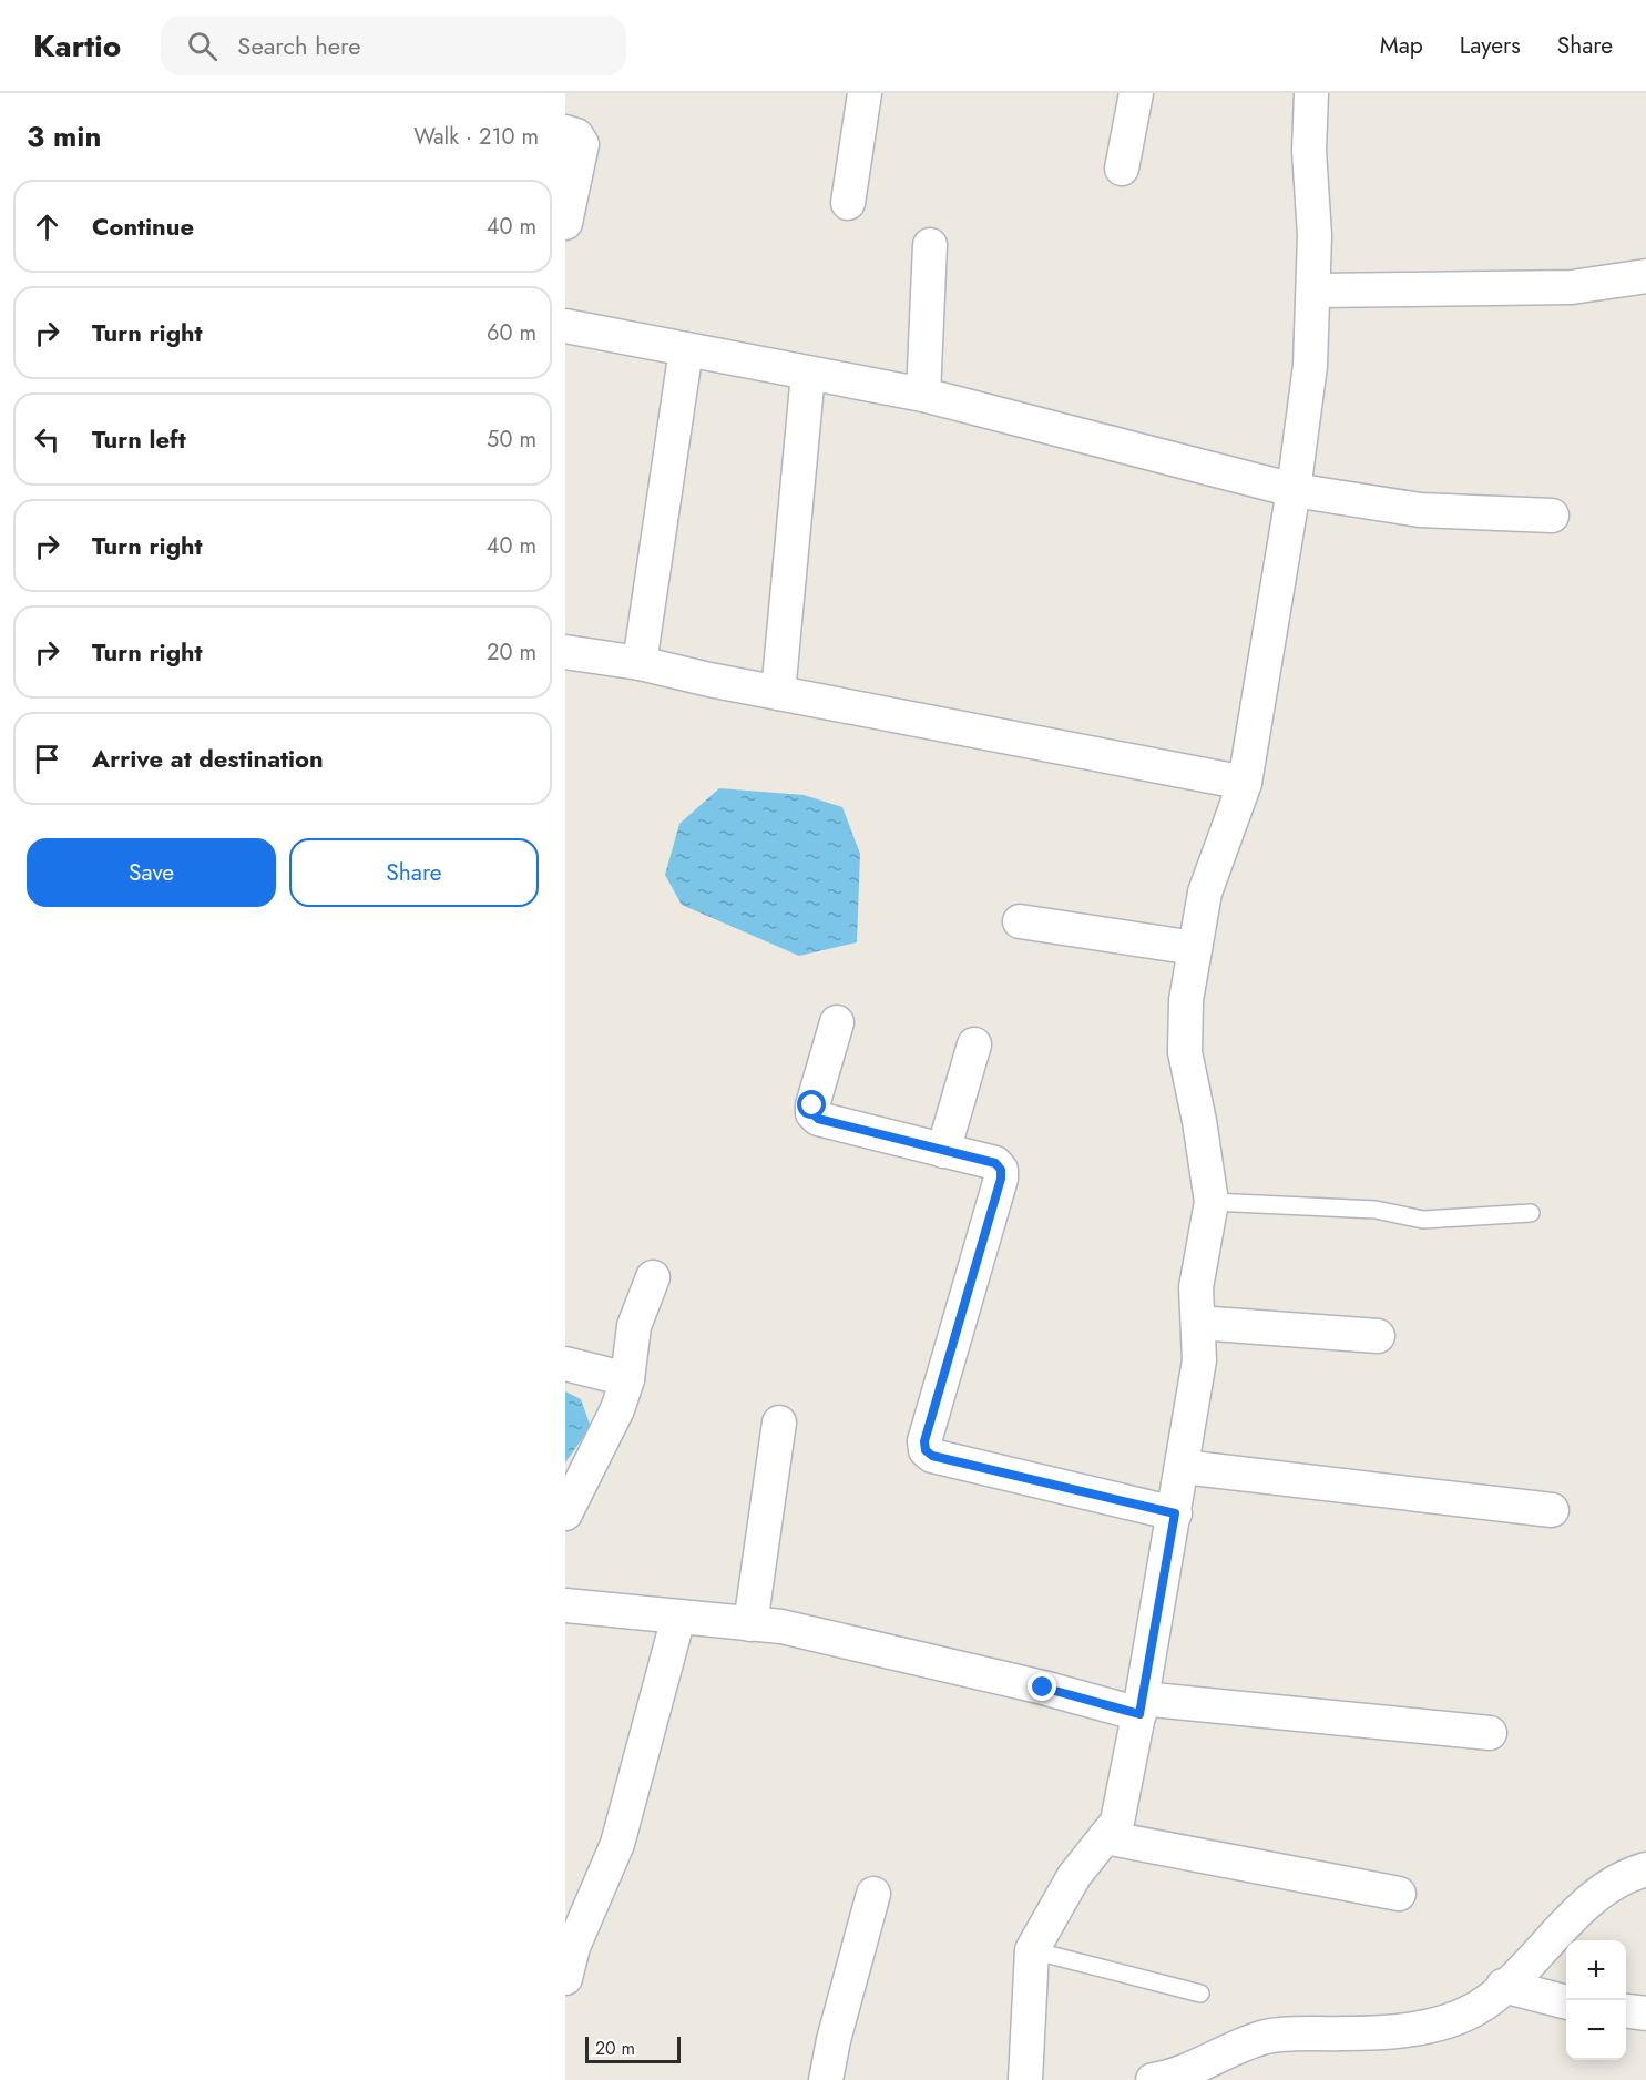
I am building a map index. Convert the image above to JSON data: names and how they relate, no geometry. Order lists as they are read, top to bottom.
{
  "scale_bar": "20 m",
  "page": {
    "header": "Kartio",
    "search": "Search here",
    "nav": ["Map", "Layers", "Share"],
    "heading": ["3 min", "Walk · 210 m"],
    "list": [
      ["Continue", "40 m"],
      ["Turn right", "60 m"],
      ["Turn left", "50 m"],
      ["Turn right", "40 m"],
      ["Turn right", "20 m"],
      "Arrive at destination"
    ],
    "buttons": ["Save", "Share"],
    "map_buttons": ["+", "−"],
    "scale": "20 m"
  }
}
